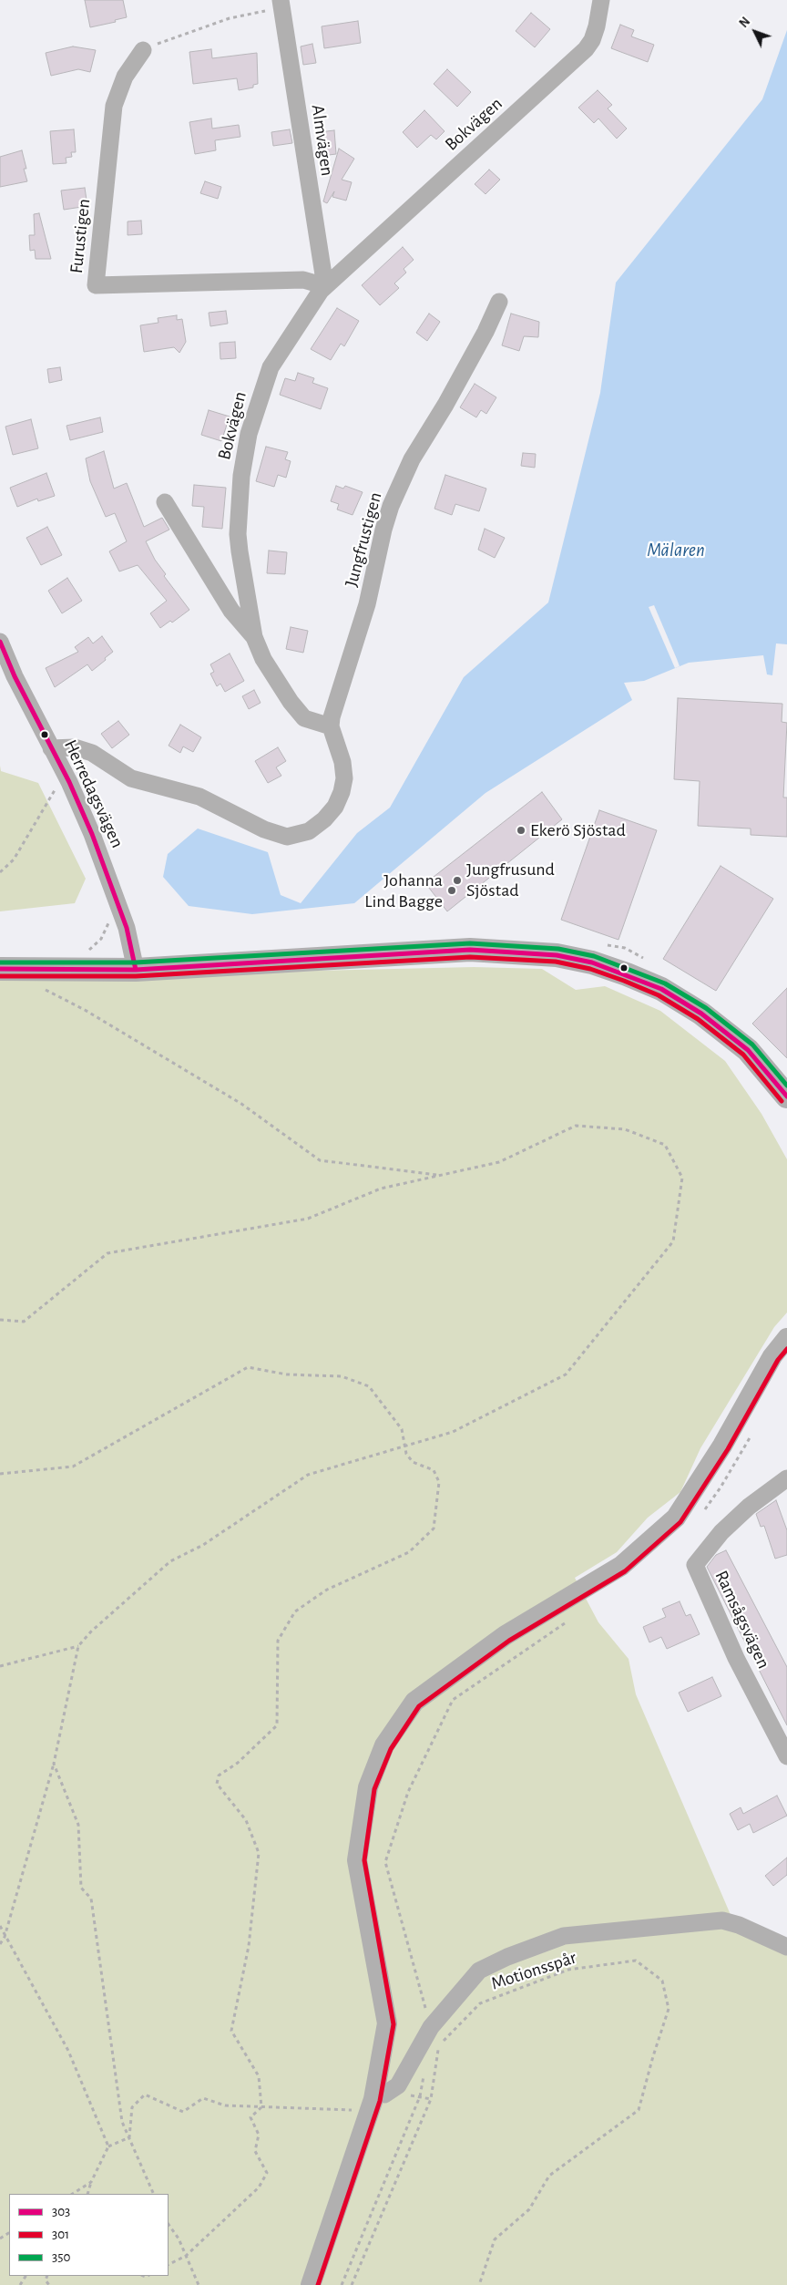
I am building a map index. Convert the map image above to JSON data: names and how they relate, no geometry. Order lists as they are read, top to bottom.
{
  "streets": {
    "street": [
      "Bokvägen",
      "Almvägen",
      "Furustigen",
      "Jungfrustigen",
      "Herredagsvägen",
      "Ramsågsvägen"
    ],
    "path": ["Motionsspår"]
  },
  "crossings": [
    ["Bokvägen", "Almvägen"],
    ["Bokvägen", "Furustigen"],
    ["Bokvägen", "Jungfrustigen"],
    ["Almvägen", "Furustigen"]
  ],
  "water": ["Mälaren"],
  "places": ["Ekerö Sjöstad", "Jungfrusund Sjöstad", "Johanna Lind Bagge"],
  "lines": ["transit line 303", "transit line 350", "transit line 301"],
  "legend": ["303", "301", "350"],
  "north": "top left"
}
